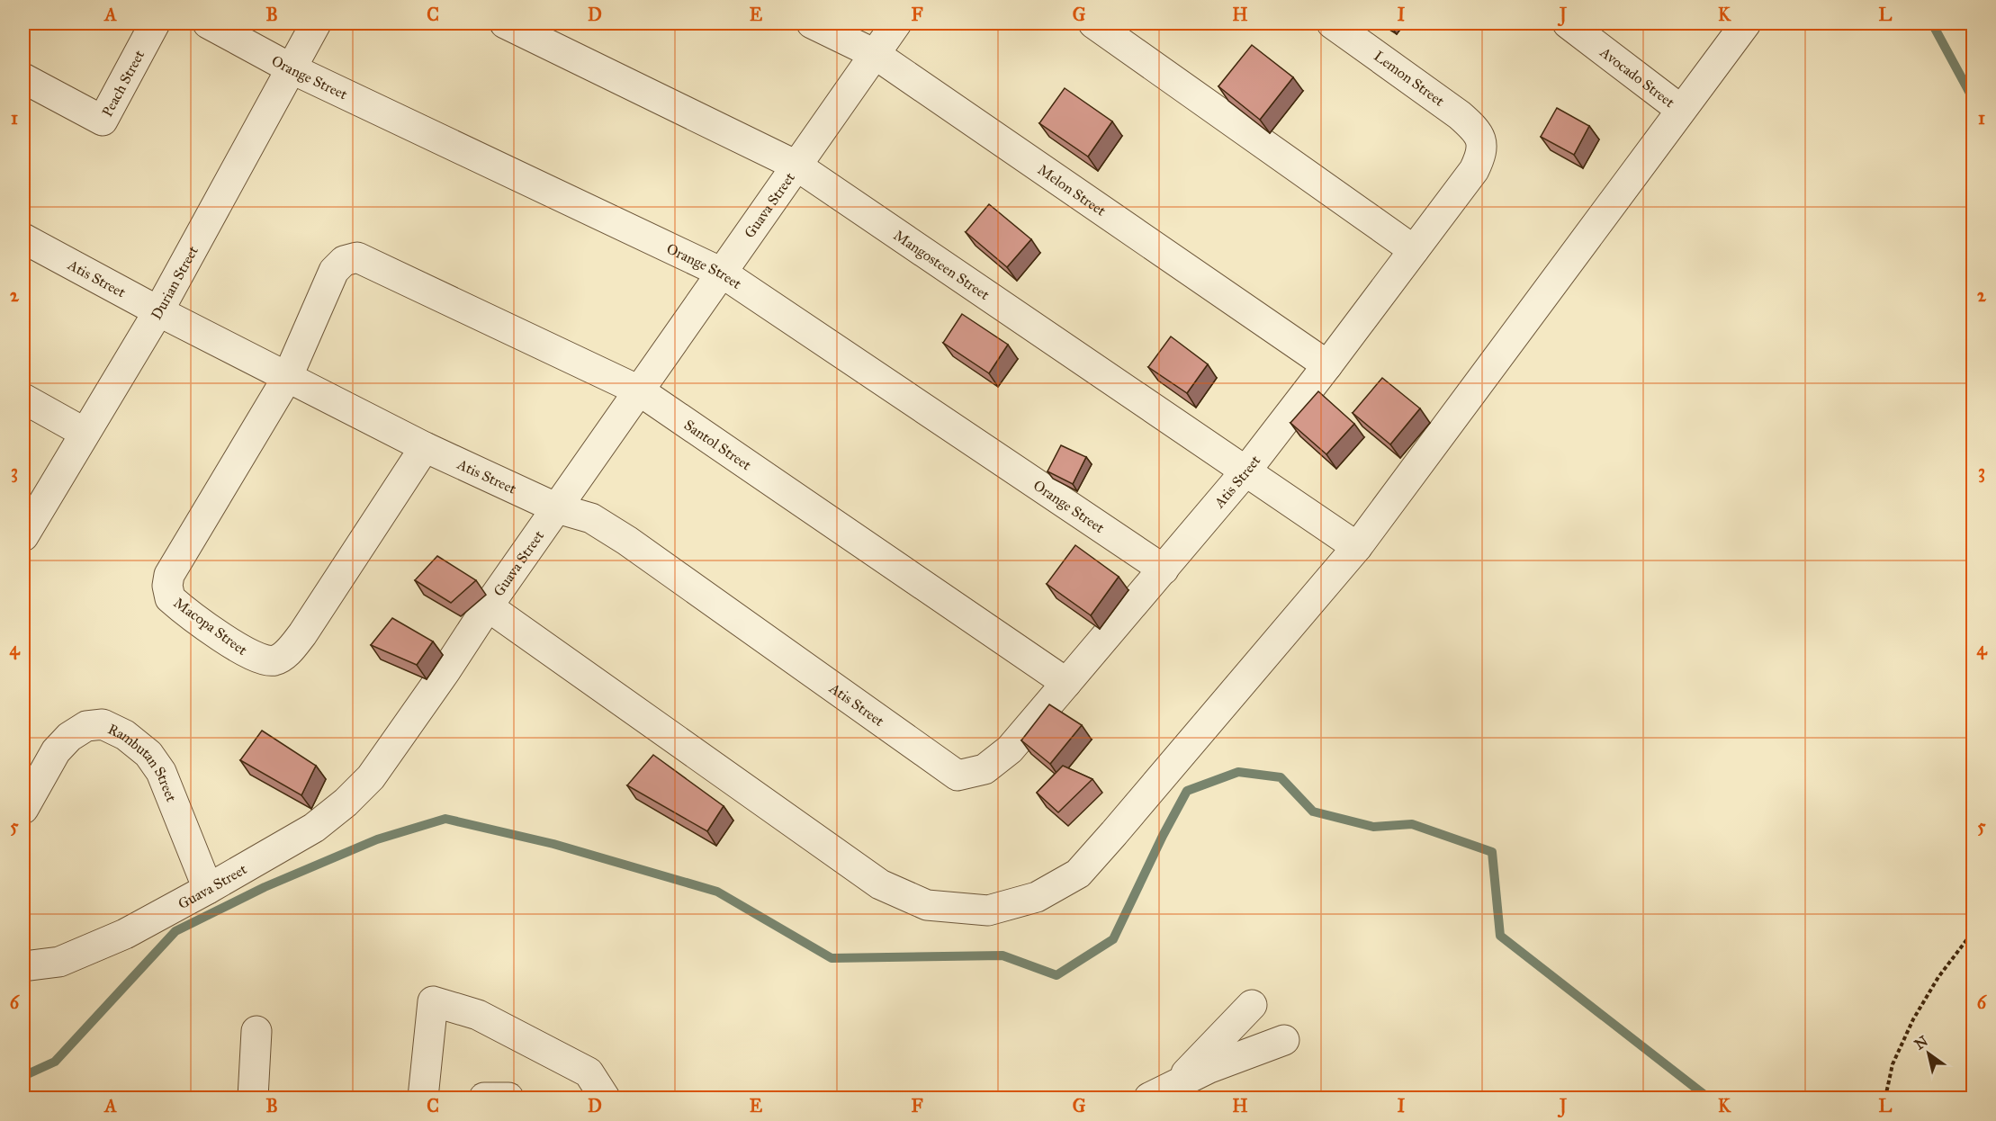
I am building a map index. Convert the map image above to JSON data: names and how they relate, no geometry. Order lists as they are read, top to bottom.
{
  "streets": {
    "street": [
      "Orange Street",
      "Avocado Street",
      "Lemon Street",
      "Peach Street",
      "Melon Street",
      "Guava Street",
      "Mangosteen Street",
      "Atis Street",
      "Durian Street",
      "Santol Street",
      "Macopa Street",
      "Rambutan Street"
    ]
  },
  "crossings": [
    ["Orange Street", "Guava Street"],
    ["Orange Street", "Atis Street"],
    ["Orange Street", "Durian Street"],
    ["Lemon Street", "Atis Street"],
    ["Melon Street", "Guava Street"],
    ["Melon Street", "Atis Street"],
    ["Guava Street", "Mangosteen Street"],
    ["Guava Street", "Atis Street"],
    ["Guava Street", "Santol Street"],
    ["Guava Street", "Rambutan Street"],
    ["Mangosteen Street", "Atis Street"],
    ["Atis Street", "Durian Street"],
    ["Atis Street", "Santol Street"],
    ["Atis Street", "Macopa Street"],
    ["Santol Street", "Macopa Street"]
  ],
  "north": "top left",
  "grid": {
    "columns": [
      "A",
      "B",
      "C",
      "D",
      "E",
      "F",
      "G",
      "H",
      "I",
      "J",
      "K",
      "L"
    ],
    "rows": [
      "1",
      "2",
      "3",
      "4",
      "5",
      "6"
    ]
  }
}
